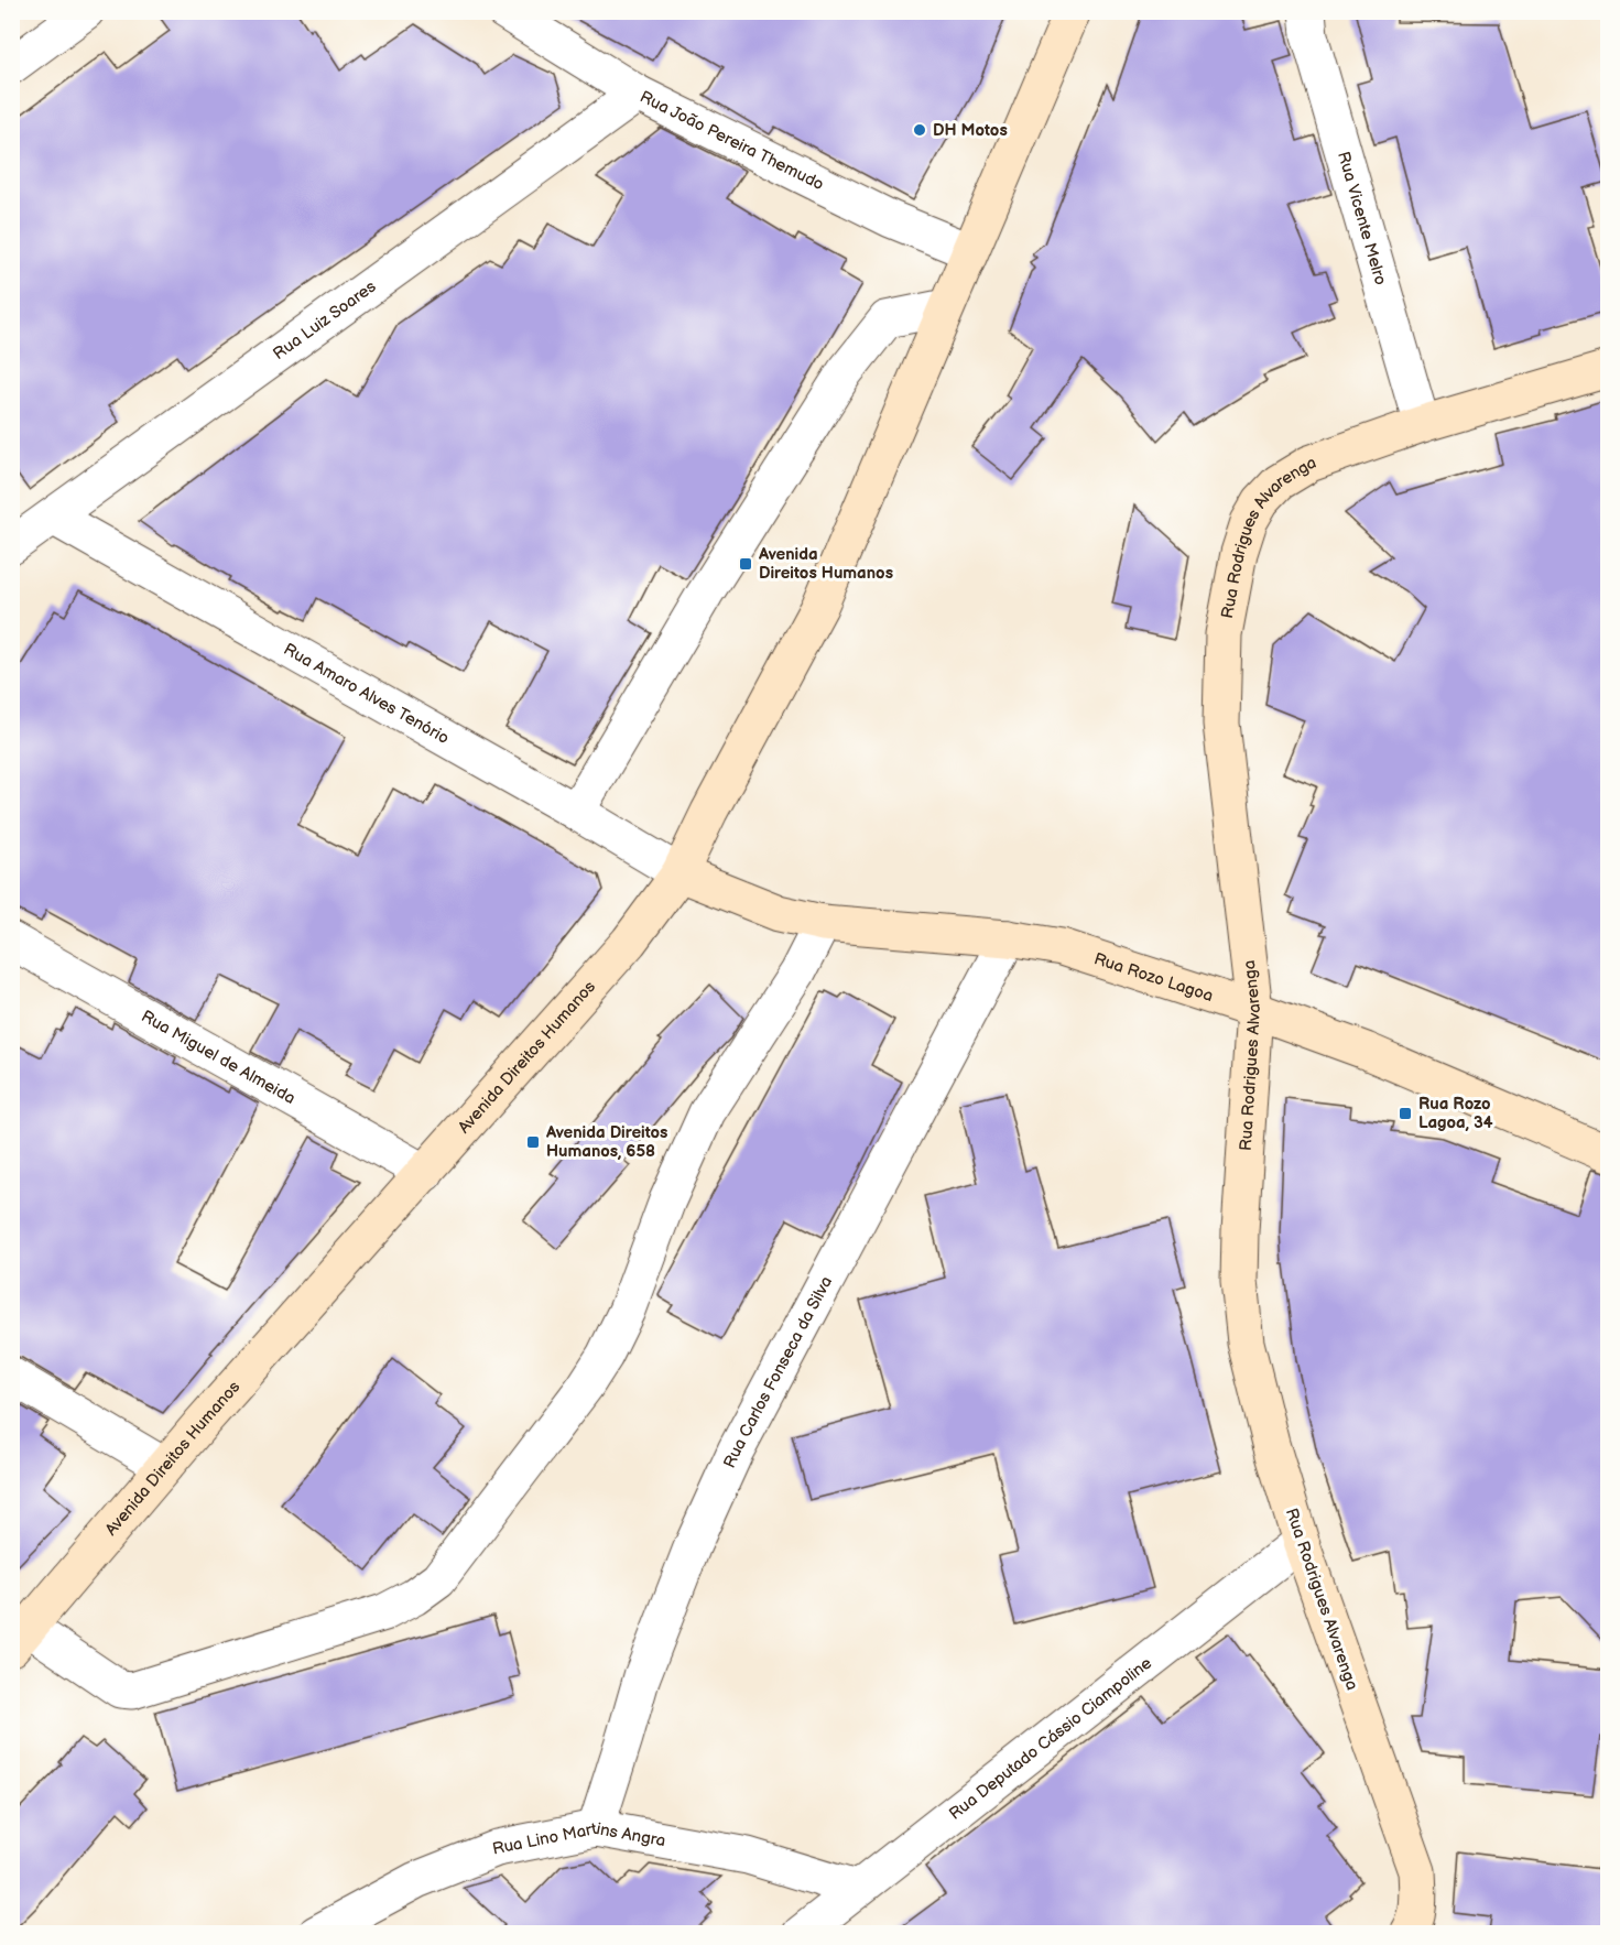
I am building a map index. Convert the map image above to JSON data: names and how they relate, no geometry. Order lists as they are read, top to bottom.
{
  "streets": {
    "street": [
      "Rua João Pereira Themudo",
      "Rua Vicente Melro",
      "Rua Luiz Soares",
      "Rua Rodrigues Alvarenga",
      "Rua Amaro Alves Tenório",
      "Rua Rozo Lagoa",
      "Rua Miguel de Almeida",
      "Avenida Direitos Humanos",
      "Rua Carlos Fonseca da Silva",
      "Rua Deputado Cássio Ciampoline",
      "Rua Lino Martins Angra"
    ]
  },
  "crossings": [
    ["Rua João Pereira Themudo", "Rua Luiz Soares"],
    ["Rua João Pereira Themudo", "Avenida Direitos Humanos"],
    ["Rua Vicente Melro", "Rua Rodrigues Alvarenga"],
    ["Rua Luiz Soares", "Rua Amaro Alves Tenório"],
    ["Rua Rodrigues Alvarenga", "Rua Rozo Lagoa"],
    ["Rua Rodrigues Alvarenga", "Rua Deputado Cássio Ciampoline"],
    ["Rua Amaro Alves Tenório", "Rua Rozo Lagoa"],
    ["Rua Amaro Alves Tenório", "Avenida Direitos Humanos"],
    ["Rua Rozo Lagoa", "Avenida Direitos Humanos"],
    ["Rua Rozo Lagoa", "Rua Carlos Fonseca da Silva"],
    ["Rua Miguel de Almeida", "Avenida Direitos Humanos"],
    ["Rua Carlos Fonseca da Silva", "Rua Lino Martins Angra"],
    ["Rua Deputado Cássio Ciampoline", "Rua Lino Martins Angra"]
  ],
  "places": {
    "other": ["DH Motos"],
    "transit": ["Avenida Direitos Humanos", "Rua Rozo Lagoa, 34", "Avenida Direitos Humanos, 658"]
  }
}
